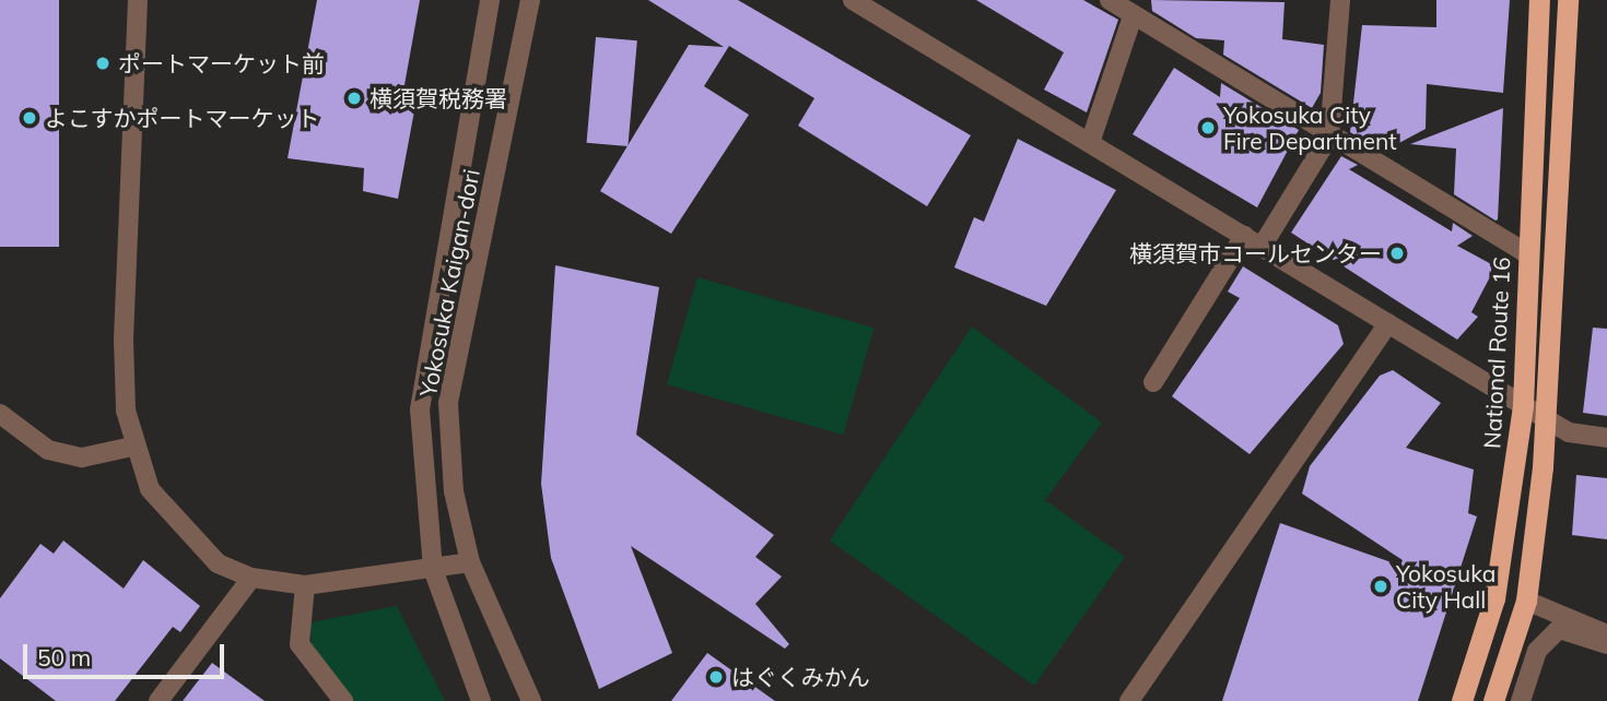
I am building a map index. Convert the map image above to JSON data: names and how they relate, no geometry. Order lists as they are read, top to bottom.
{
  "streets": {
    "highway": ["National Route 16"],
    "street": ["Yokosuka Kaigan-dori"]
  },
  "places": [
    "ポートマーケット前",
    "横須賀税務署",
    "よこすかポートマーケット",
    "Yokosuka City Fire Department",
    "横須賀市コールセンター",
    "Yokosuka City Hall",
    "はぐくみかん"
  ],
  "scale_bar": "50 m"
}
